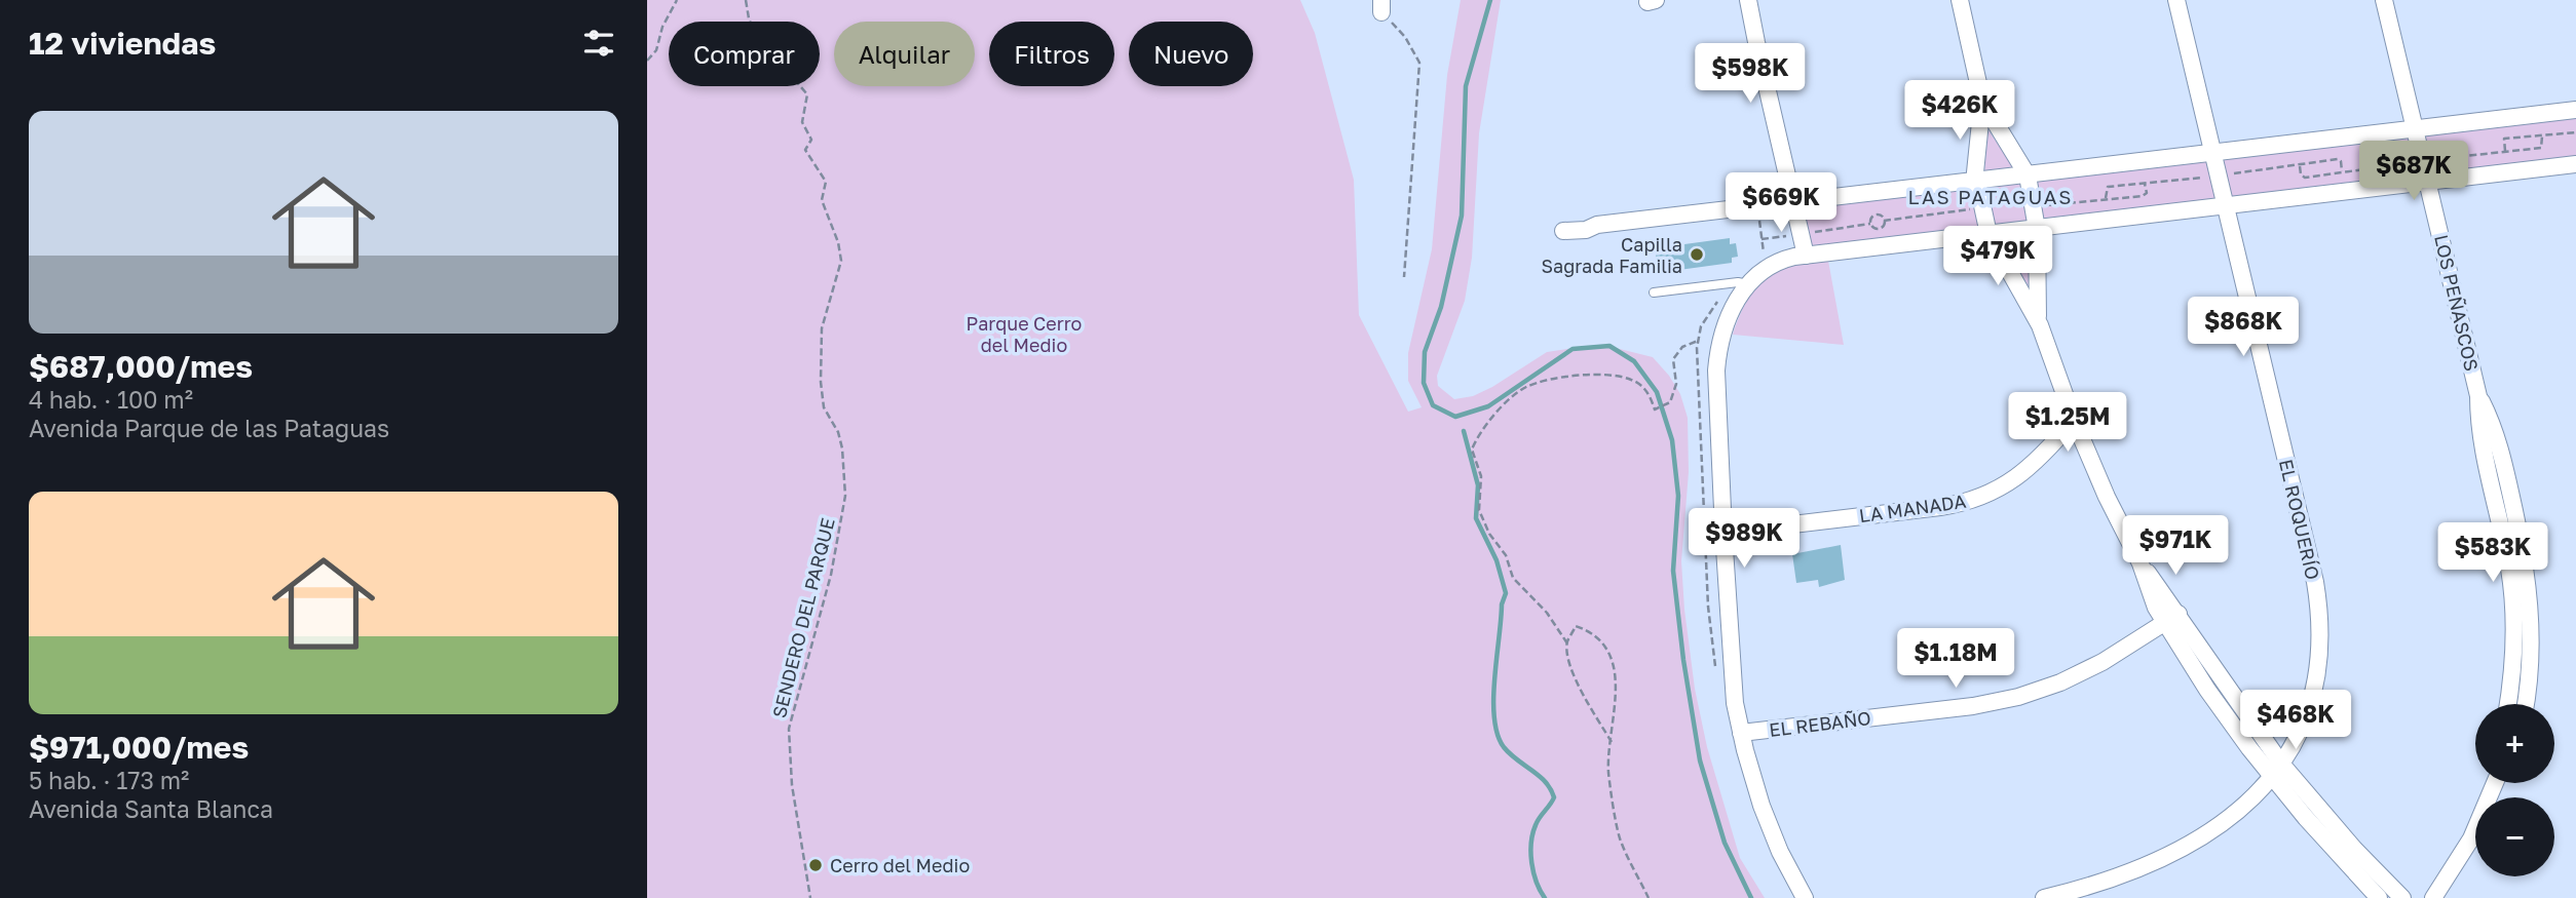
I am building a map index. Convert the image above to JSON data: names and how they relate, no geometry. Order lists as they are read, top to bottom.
{
  "streets": {
    "street": [
      "LOS PEÑASCOS",
      "LA MANADA",
      "EL ROQUERÍO",
      "EL REBAÑO"
    ],
    "path": ["SENDERO DEL PARQUE"]
  },
  "districts": ["LAS PATAGUAS"],
  "parks": ["Parque Cerro del Medio"],
  "places": ["Capilla Sagrada Familia", "Cerro del Medio"],
  "page": {
    "heading": "12 viviendas",
    "chip": [
      "Comprar",
      "Alquilar",
      "Filtros",
      "Nuevo"
    ],
    "price": [
      "$598K",
      "$426K",
      "$687K",
      "$669K",
      "$479K",
      "$868K",
      "$1.25M",
      "$989K",
      "$971K",
      "$583K",
      "$1.18M",
      "$468K"
    ],
    "list": [
      {
        "name": "$687,000/mes",
        "note": "4 hab. · 100 m² · Avenida Parque de las Pataguas"
      },
      {
        "name": "$971,000/mes",
        "note": "5 hab. · 173 m² · Avenida Santa Blanca"
      }
    ],
    "map_buttons": ["+", "−"]
  }
}
